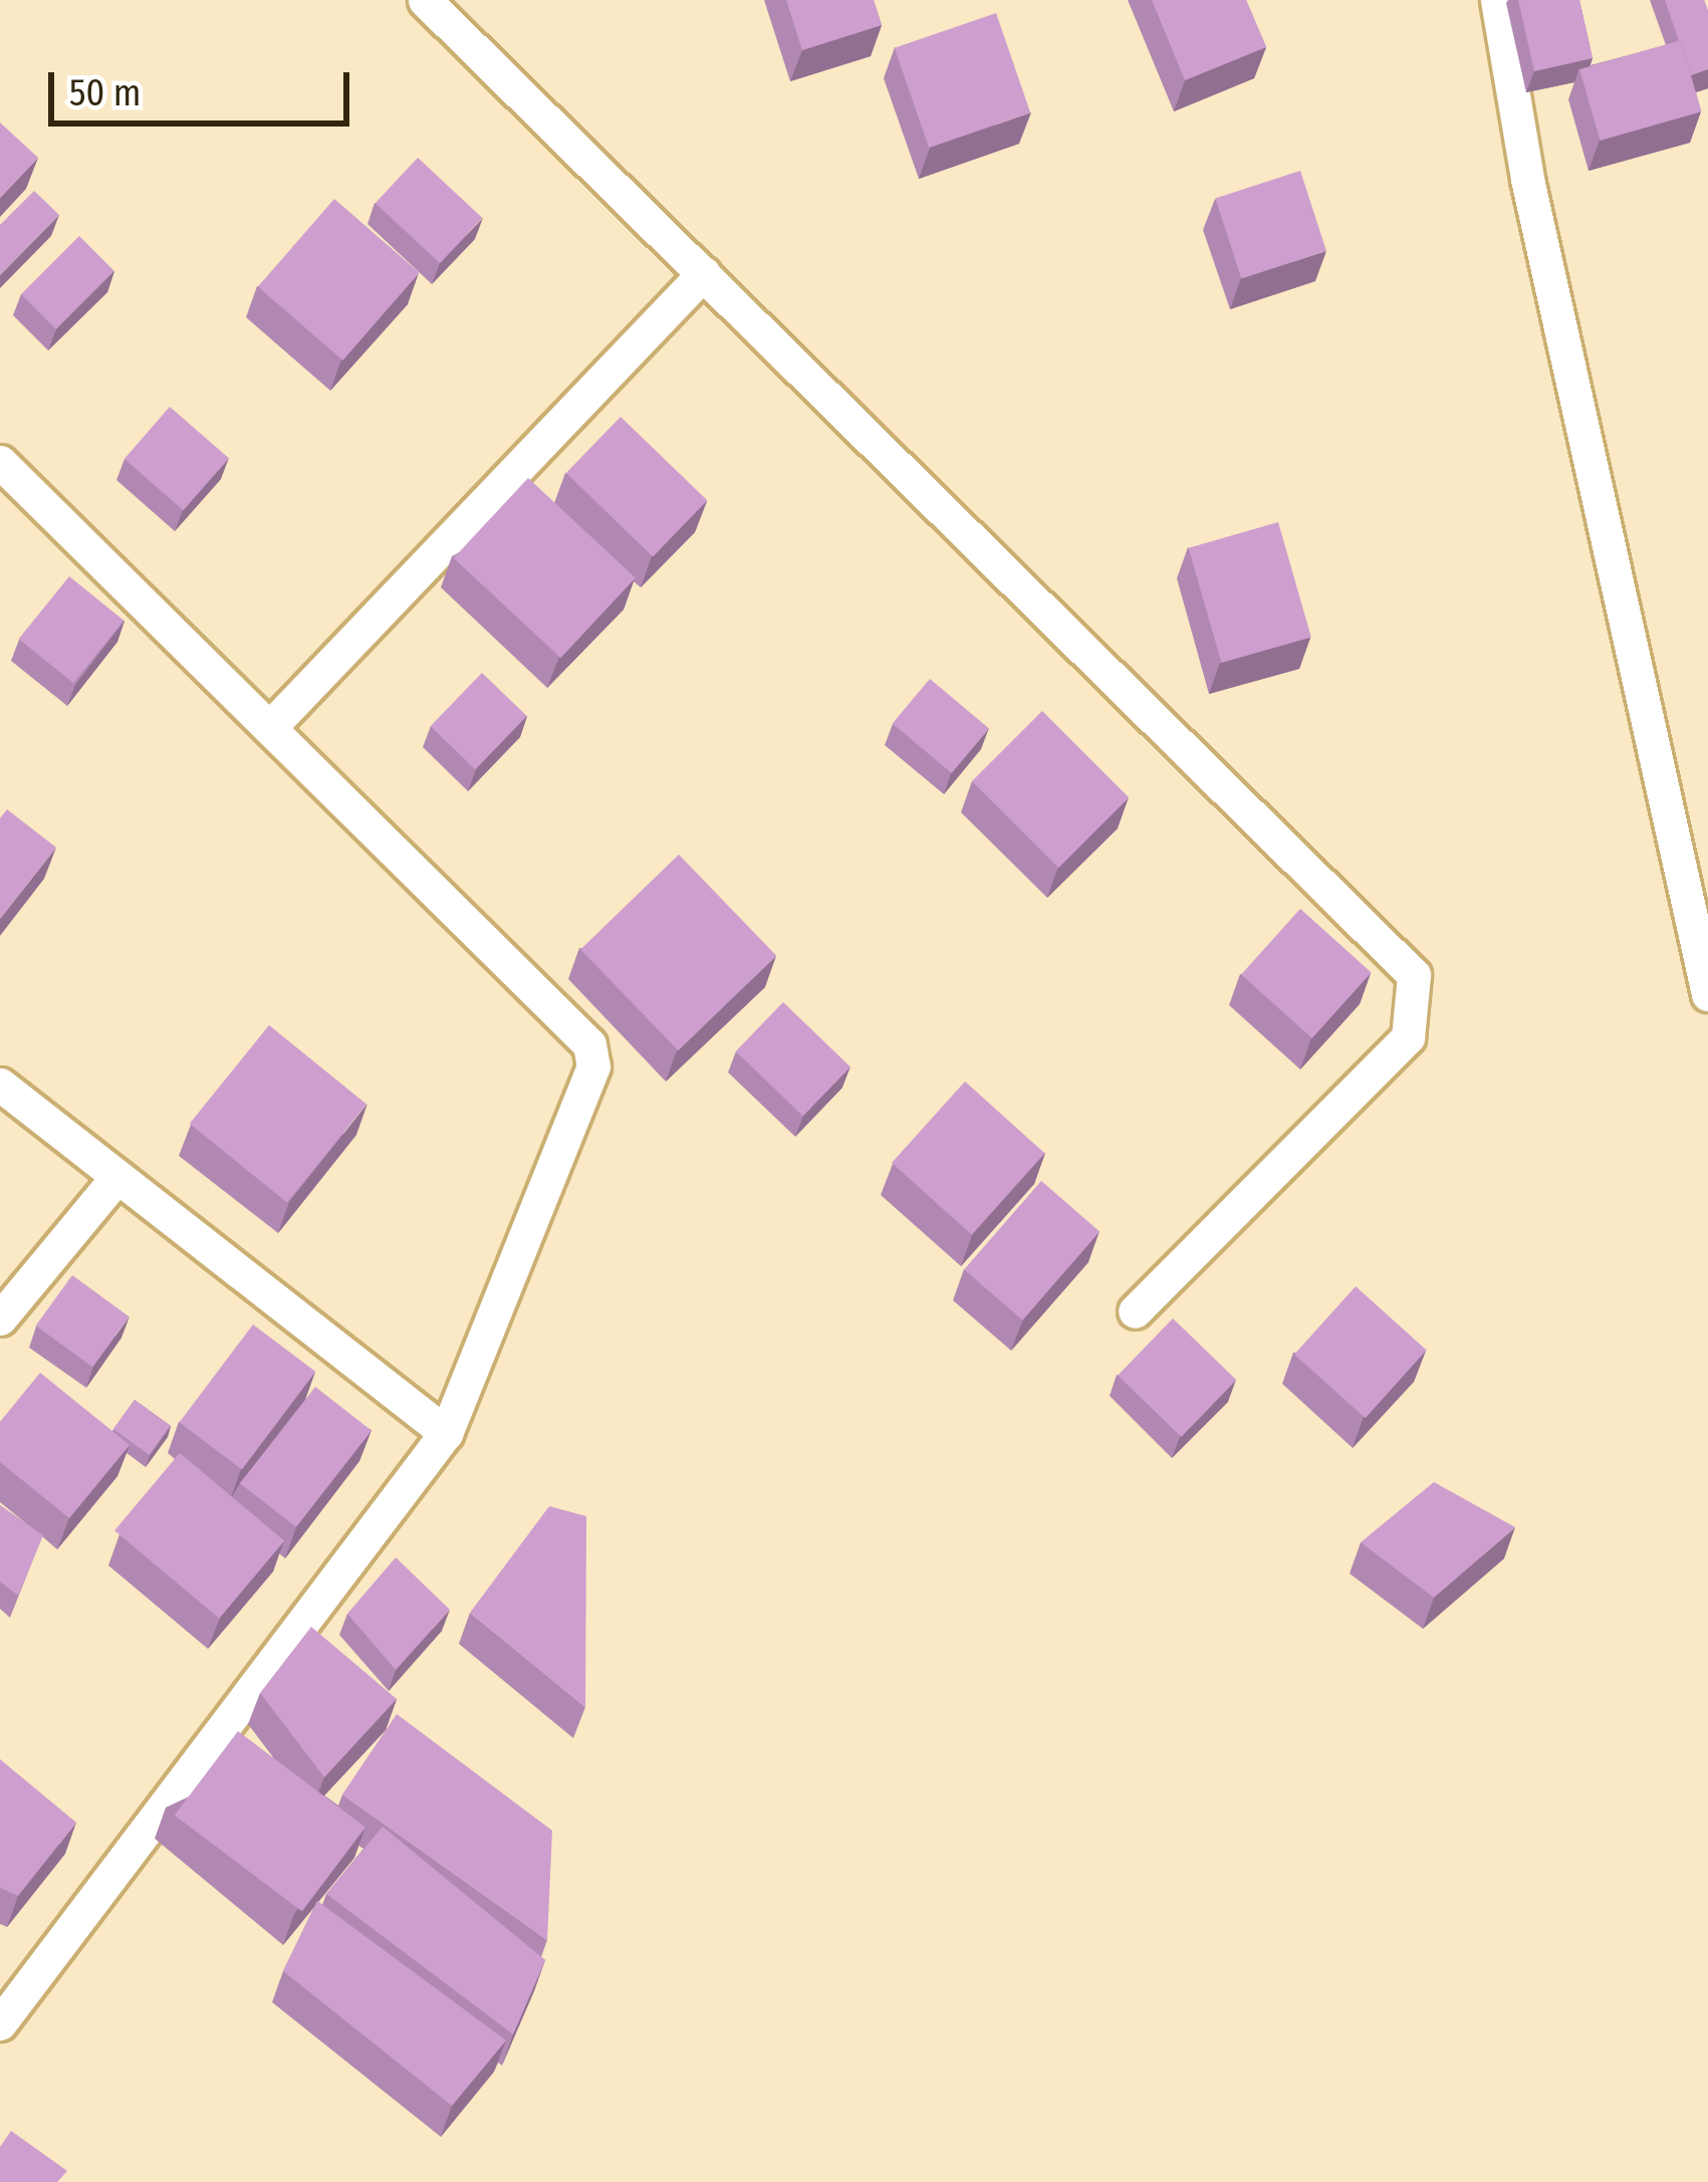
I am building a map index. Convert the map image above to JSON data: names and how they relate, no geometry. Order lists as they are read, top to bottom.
{
  "scale_bar": "50 m"
}
